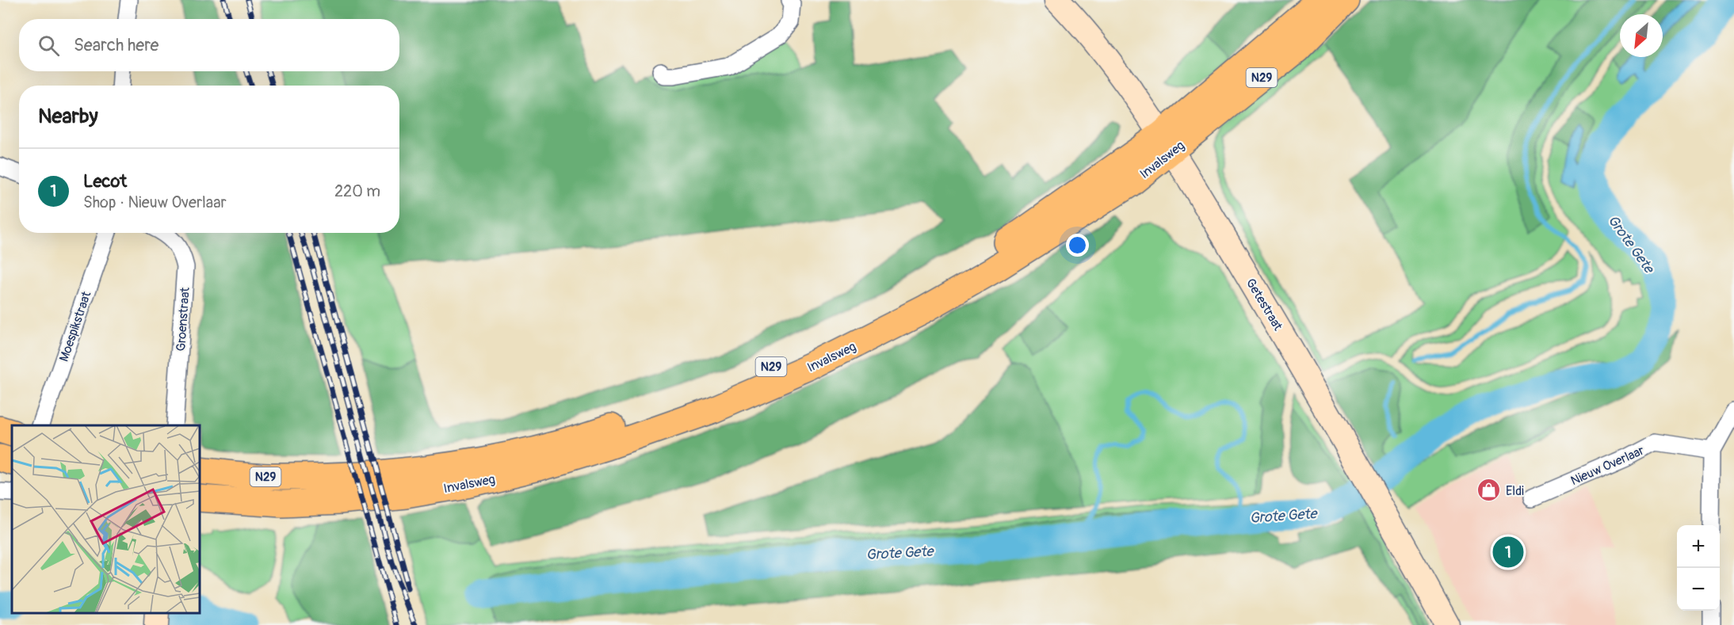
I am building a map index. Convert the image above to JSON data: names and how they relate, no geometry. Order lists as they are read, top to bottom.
{
  "streets": {
    "main road": ["N29", "Invalsweg"],
    "street": [
      "Getestraat",
      "Groenstraat",
      "Moespikstraat",
      "Nieuw Overlaar"
    ]
  },
  "crossings": [
    ["Invalsweg", "Getestraat"]
  ],
  "water": ["Grote Gete"],
  "places": {
    "shop": ["Eldi"]
  },
  "north": "bottom left",
  "page": {
    "search": "Search here",
    "heading": "Nearby",
    "list": [
      {
        "mark": "1",
        "name": "Lecot",
        "note": "Shop · Nieuw Overlaar",
        "value": "220 m"
      }
    ],
    "map_buttons": ["+", "−"],
    "pins": "1"
  }
}
